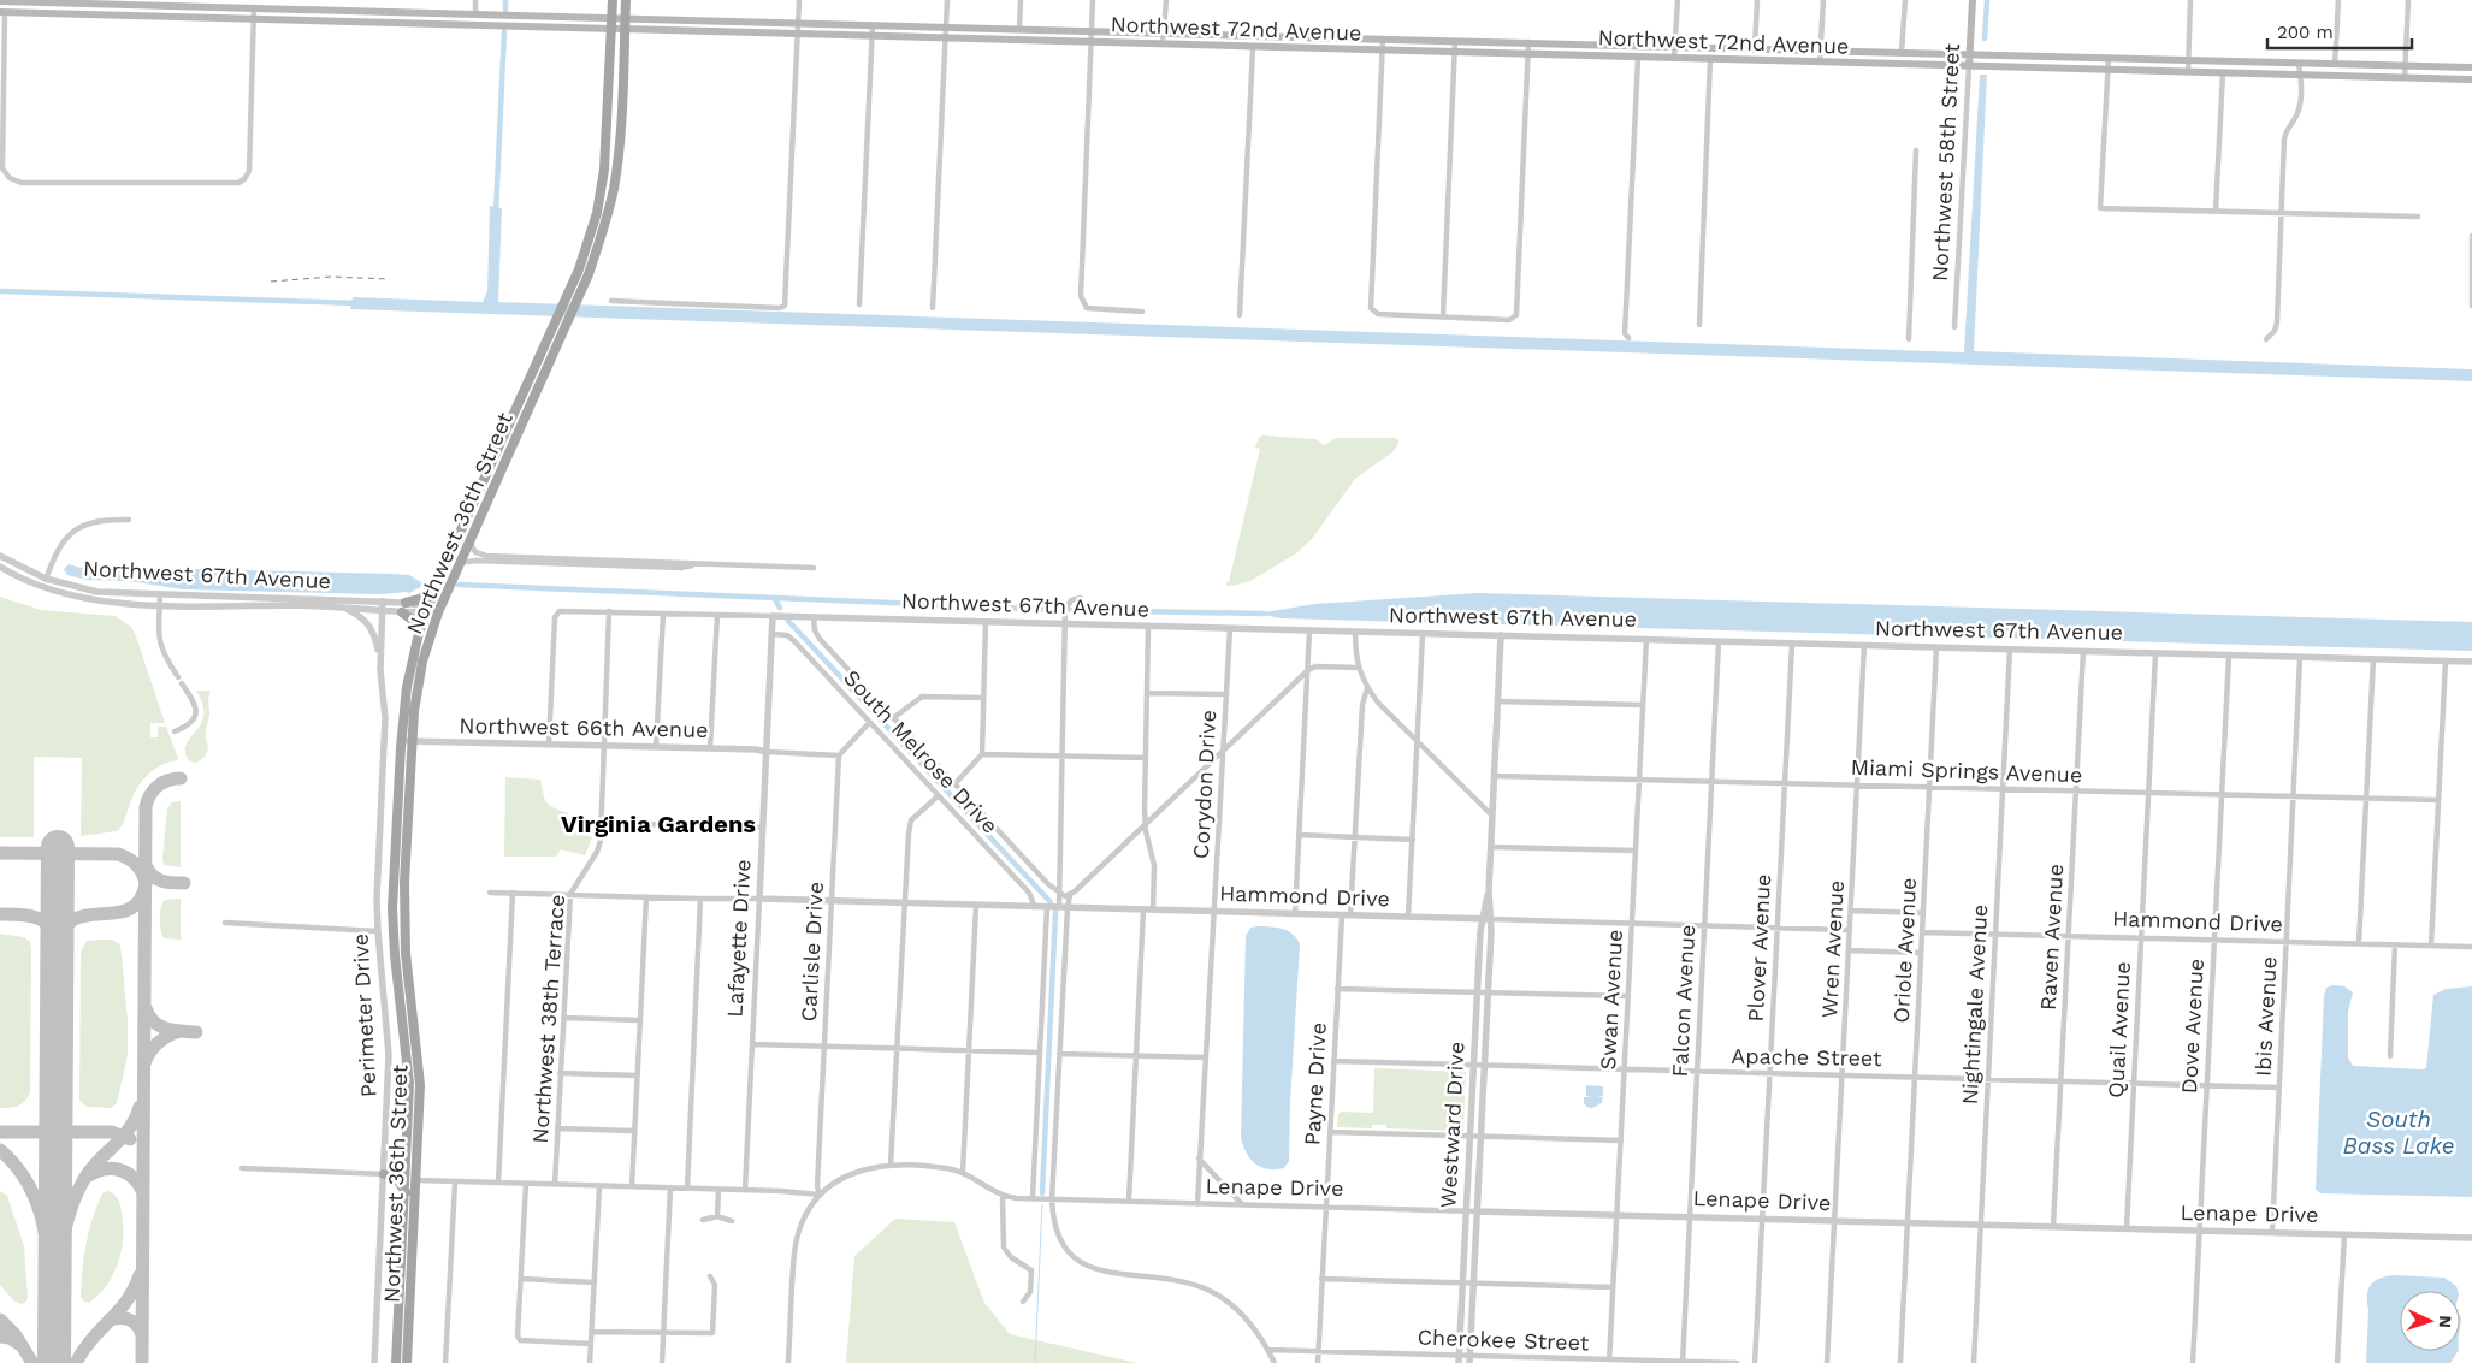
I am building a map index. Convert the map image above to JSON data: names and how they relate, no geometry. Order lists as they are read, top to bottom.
{
  "streets": {
    "main road": ["Northwest 72nd Avenue", "Northwest 58th Street", "Northwest 36th Street"],
    "street": [
      "Northwest 67th Avenue",
      "Northwest 66th Avenue",
      "South Melrose Drive",
      "Miami Springs Avenue",
      "Corydon Drive",
      "Hammond Drive",
      "Raven Avenue",
      "Lafayette Drive",
      "Plover Avenue",
      "Wren Avenue",
      "Oriole Avenue",
      "Carlisle Drive",
      "Swan Avenue",
      "Falcon Avenue",
      "Nightingale Avenue",
      "Perimeter Drive",
      "Ibis Avenue",
      "Northwest 38th Terrace",
      "Dove Avenue",
      "Quail Avenue",
      "Apache Street",
      "Payne Drive",
      "Westward Drive",
      "Lenape Drive",
      "Cherokee Street"
    ]
  },
  "crossings": [
    ["Northwest 72nd Avenue", "Northwest 58th Street"],
    ["Northwest 72nd Avenue", "Northwest 36th Street"],
    ["Northwest 36th Street", "Northwest 67th Avenue"],
    ["Northwest 36th Street", "Northwest 66th Avenue"],
    ["Northwest 67th Avenue", "Northwest 66th Avenue"],
    ["Northwest 67th Avenue", "Corydon Drive"],
    ["Northwest 67th Avenue", "Raven Avenue"],
    ["Northwest 67th Avenue", "Lafayette Drive"],
    ["Northwest 67th Avenue", "Plover Avenue"],
    ["Northwest 67th Avenue", "Wren Avenue"],
    ["Northwest 67th Avenue", "Oriole Avenue"],
    ["Northwest 67th Avenue", "Swan Avenue"],
    ["Northwest 67th Avenue", "Falcon Avenue"],
    ["Northwest 67th Avenue", "Nightingale Avenue"],
    ["Northwest 67th Avenue", "Ibis Avenue"],
    ["Northwest 67th Avenue", "Northwest 38th Terrace"],
    ["Northwest 67th Avenue", "Dove Avenue"],
    ["Northwest 67th Avenue", "Quail Avenue"],
    ["Northwest 67th Avenue", "Westward Drive"],
    ["Northwest 66th Avenue", "Lafayette Drive"],
    ["Northwest 66th Avenue", "Northwest 38th Terrace"],
    ["South Melrose Drive", "Hammond Drive"],
    ["South Melrose Drive", "Lafayette Drive"],
    ["Miami Springs Avenue", "Raven Avenue"],
    ["Miami Springs Avenue", "Plover Avenue"],
    ["Miami Springs Avenue", "Wren Avenue"],
    ["Miami Springs Avenue", "Oriole Avenue"],
    ["Miami Springs Avenue", "Swan Avenue"],
    ["Miami Springs Avenue", "Falcon Avenue"],
    ["Miami Springs Avenue", "Nightingale Avenue"],
    ["Miami Springs Avenue", "Ibis Avenue"],
    ["Miami Springs Avenue", "Dove Avenue"],
    ["Miami Springs Avenue", "Quail Avenue"],
    ["Miami Springs Avenue", "Westward Drive"],
    ["Corydon Drive", "Hammond Drive"],
    ["Corydon Drive", "Lenape Drive"],
    ["Hammond Drive", "Raven Avenue"],
    ["Hammond Drive", "Lafayette Drive"],
    ["Hammond Drive", "Plover Avenue"],
    ["Hammond Drive", "Wren Avenue"],
    ["Hammond Drive", "Oriole Avenue"],
    ["Hammond Drive", "Carlisle Drive"],
    ["Hammond Drive", "Swan Avenue"],
    ["Hammond Drive", "Falcon Avenue"],
    ["Hammond Drive", "Nightingale Avenue"],
    ["Hammond Drive", "Ibis Avenue"],
    ["Hammond Drive", "Dove Avenue"],
    ["Hammond Drive", "Quail Avenue"],
    ["Hammond Drive", "Payne Drive"],
    ["Hammond Drive", "Westward Drive"],
    ["Raven Avenue", "Apache Street"],
    ["Raven Avenue", "Lenape Drive"],
    ["Plover Avenue", "Apache Street"],
    ["Plover Avenue", "Lenape Drive"],
    ["Wren Avenue", "Apache Street"],
    ["Wren Avenue", "Lenape Drive"],
    ["Oriole Avenue", "Apache Street"],
    ["Oriole Avenue", "Lenape Drive"],
    ["Swan Avenue", "Apache Street"],
    ["Swan Avenue", "Lenape Drive"],
    ["Swan Avenue", "Cherokee Street"],
    ["Falcon Avenue", "Apache Street"],
    ["Falcon Avenue", "Lenape Drive"],
    ["Falcon Avenue", "Cherokee Street"],
    ["Nightingale Avenue", "Apache Street"],
    ["Nightingale Avenue", "Lenape Drive"],
    ["Ibis Avenue", "Apache Street"],
    ["Ibis Avenue", "Lenape Drive"],
    ["Dove Avenue", "Apache Street"],
    ["Dove Avenue", "Lenape Drive"],
    ["Quail Avenue", "Apache Street"],
    ["Quail Avenue", "Lenape Drive"],
    ["Apache Street", "Payne Drive"],
    ["Apache Street", "Westward Drive"],
    ["Payne Drive", "Lenape Drive"],
    ["Payne Drive", "Cherokee Street"],
    ["Westward Drive", "Lenape Drive"],
    ["Westward Drive", "Cherokee Street"]
  ],
  "districts": ["Virginia Gardens"],
  "water": ["South Bass Lake"],
  "scale_bar": "200 m",
  "north": "right"
}
